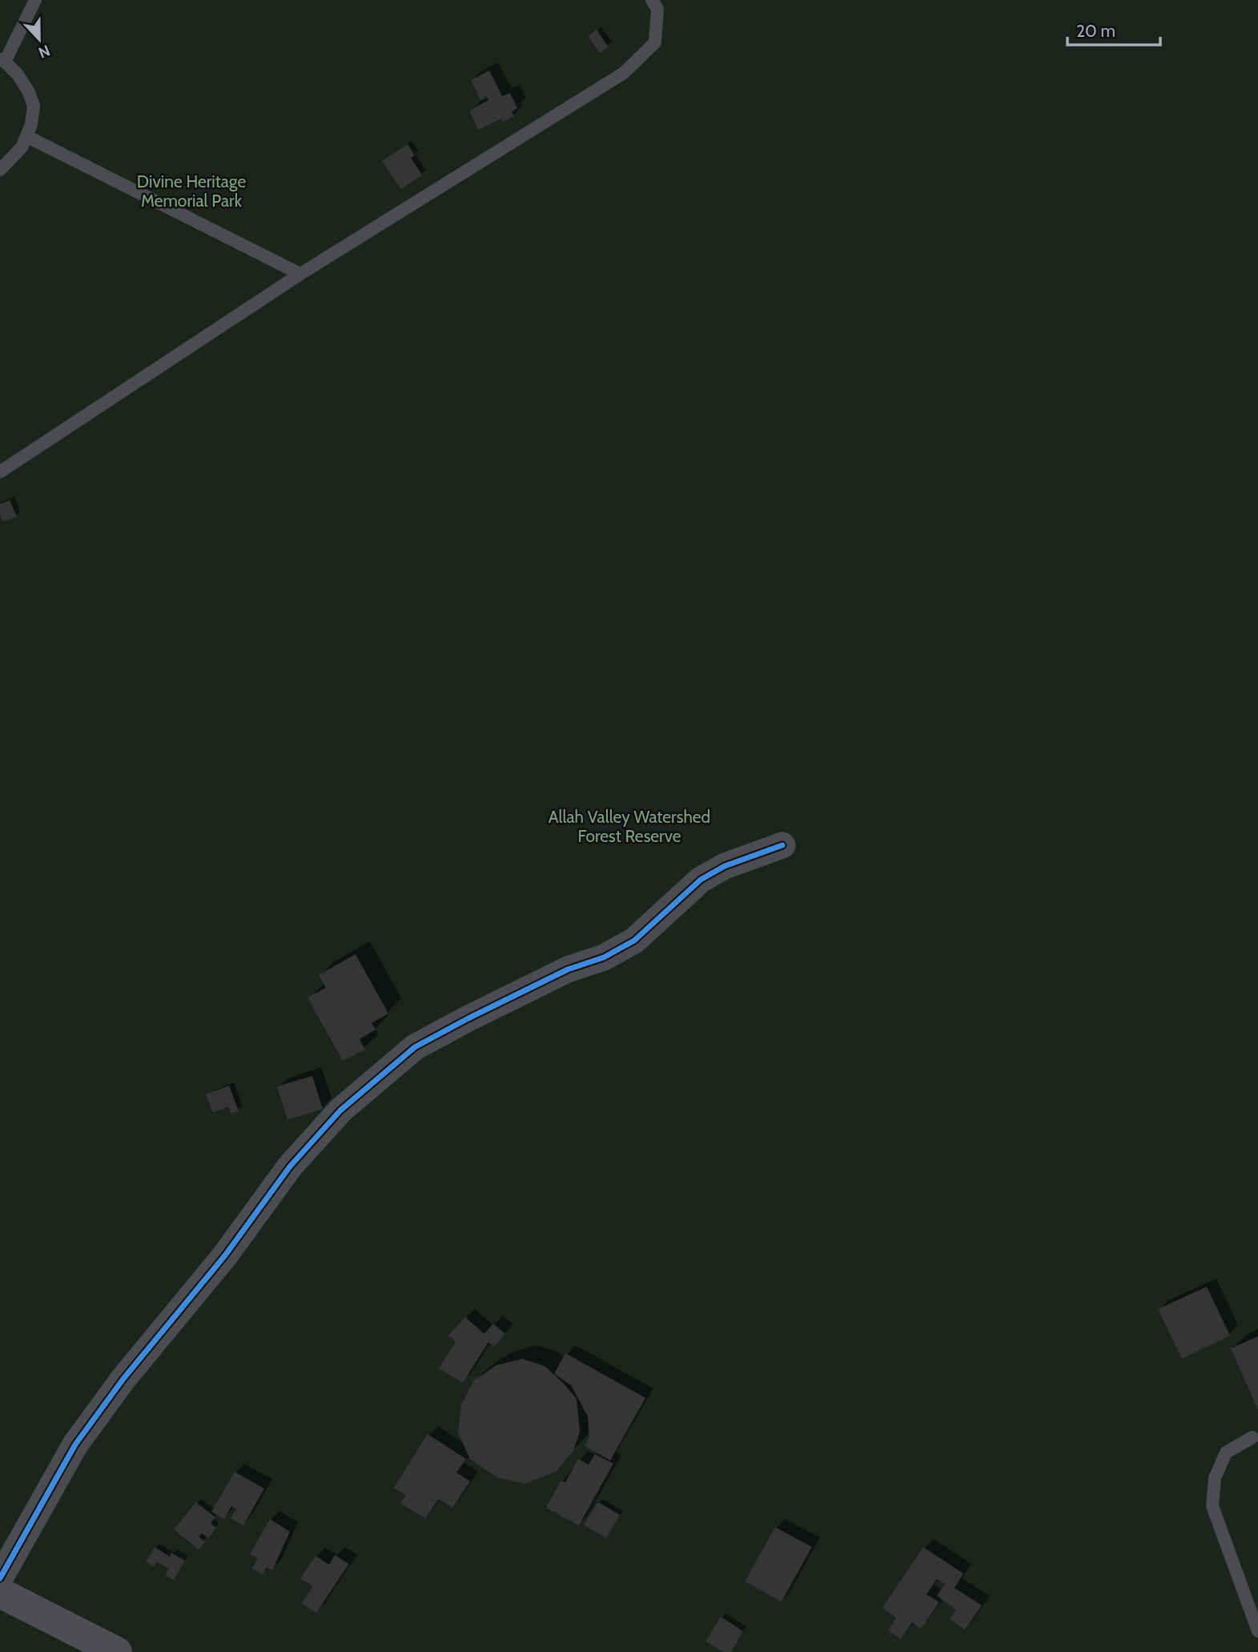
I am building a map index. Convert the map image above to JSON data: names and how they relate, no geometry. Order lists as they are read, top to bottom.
{
  "parks": ["Divine Heritage Memorial Park", "Allah Valley Watershed Forest Reserve"],
  "scale_bar": "20 m",
  "north": "bottom"
}
